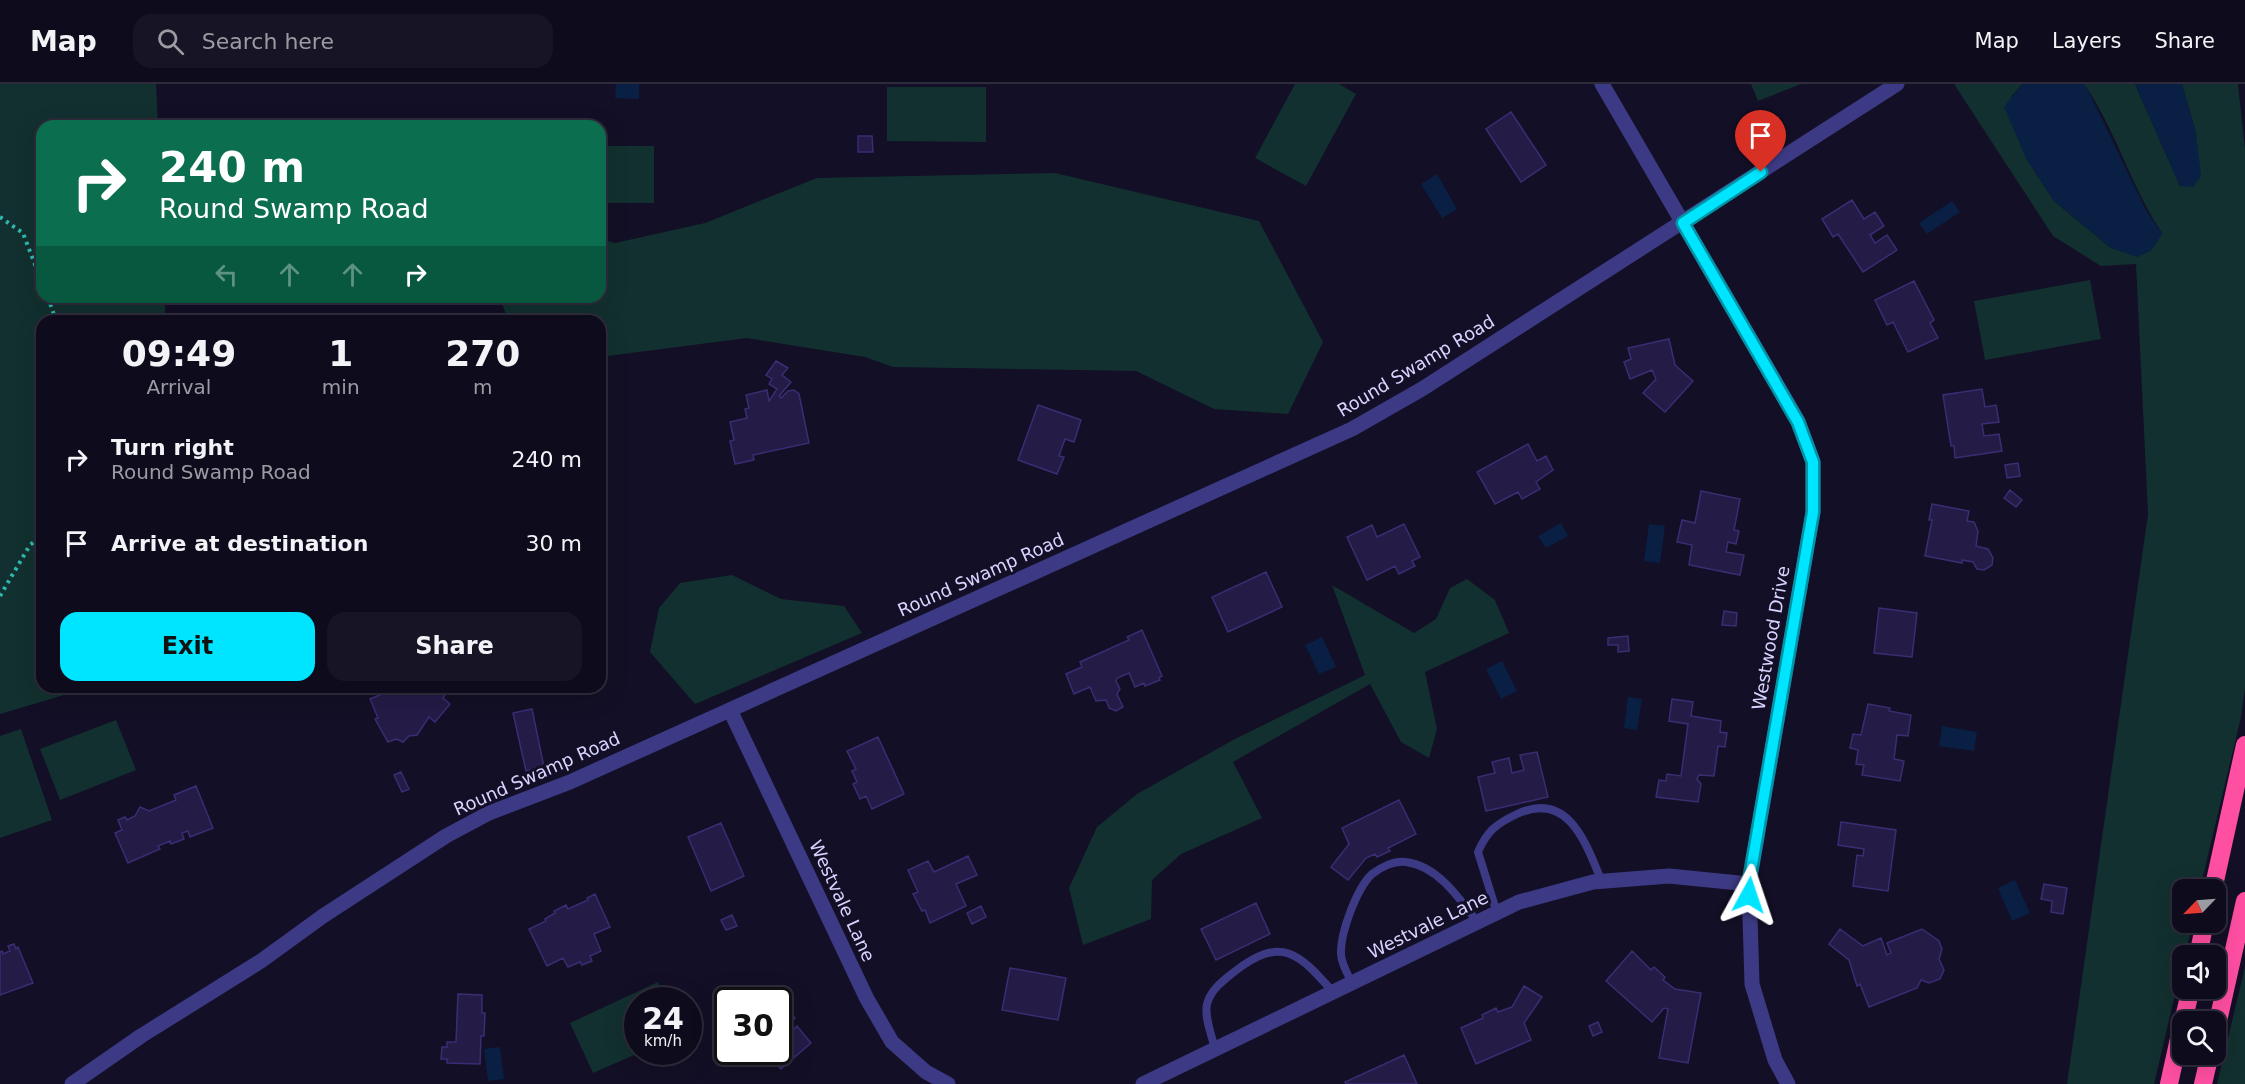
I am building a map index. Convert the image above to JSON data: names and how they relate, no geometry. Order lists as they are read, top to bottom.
{
  "streets": {
    "street": ["Round Swamp Road", "Westwood Drive", "Westvale Lane"]
  },
  "crossings": [
    ["Round Swamp Road", "Westwood Drive"],
    ["Round Swamp Road", "Westvale Lane"],
    ["Westwood Drive", "Westvale Lane"]
  ],
  "north": "bottom left",
  "page": {
    "header": "Map",
    "search": "Search here",
    "nav": ["Map", "Layers", "Share"],
    "turn": ["240 m", "Round Swamp Road"],
    "eta": [
      "09:49",
      "Arrival",
      "1",
      "min",
      "270",
      "m"
    ],
    "list": [
      {
        "name": "Turn right",
        "note": "Round Swamp Road",
        "value": "240 m"
      },
      {
        "name": "Arrive at destination",
        "value": "30 m"
      }
    ],
    "buttons": ["Exit", "Share"],
    "speed": "24 km/h",
    "limit": "30"
  }
}
